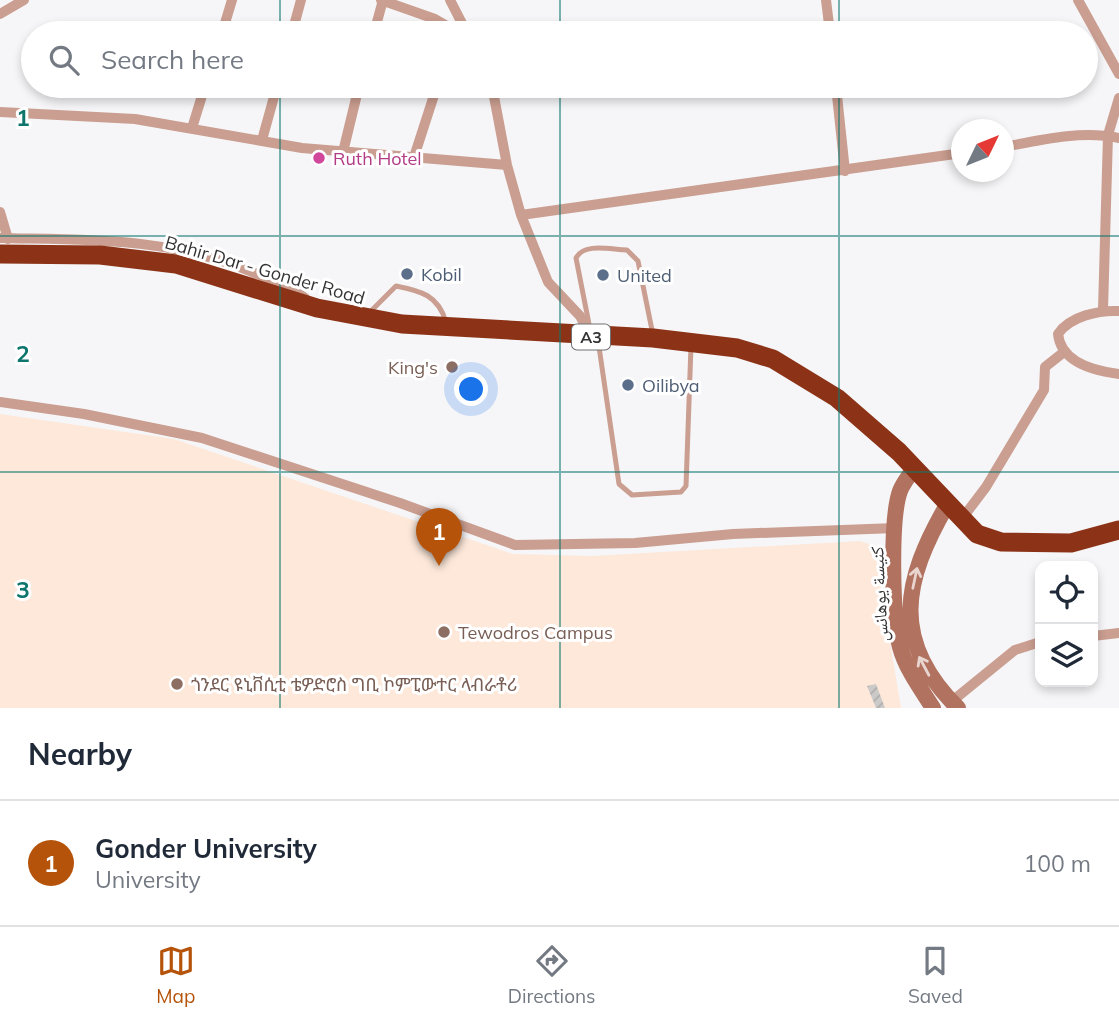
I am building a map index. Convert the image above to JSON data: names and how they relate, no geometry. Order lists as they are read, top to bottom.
{
  "streets": {
    "highway": ["Bahir Dar - Gonder Road", "A3"],
    "street": ["كنيسة يوهانس"]
  },
  "crossings": [
    ["Bahir Dar - Gonder Road", "كنيسة يوهانس"]
  ],
  "places": [
    "Ruth Hotel",
    "Kobil",
    "United",
    "King's",
    "Oilibya",
    "Tewodros Campus",
    "ጎንደር ዩኒቨሲቲ ቴዎድሮስ ግቢ ኮምፒውተር ላብራቶሪ"
  ],
  "north": "top right",
  "page": {
    "search": "Search here",
    "pins": "1",
    "heading": "Nearby",
    "list": [
      {
        "mark": "1",
        "name": "Gonder University",
        "note": "University",
        "value": "100 m"
      }
    ],
    "nav": ["Map", "Directions", "Saved"]
  },
  "grid": {
    "rows": ["1", "2", "3"]
  }
}
